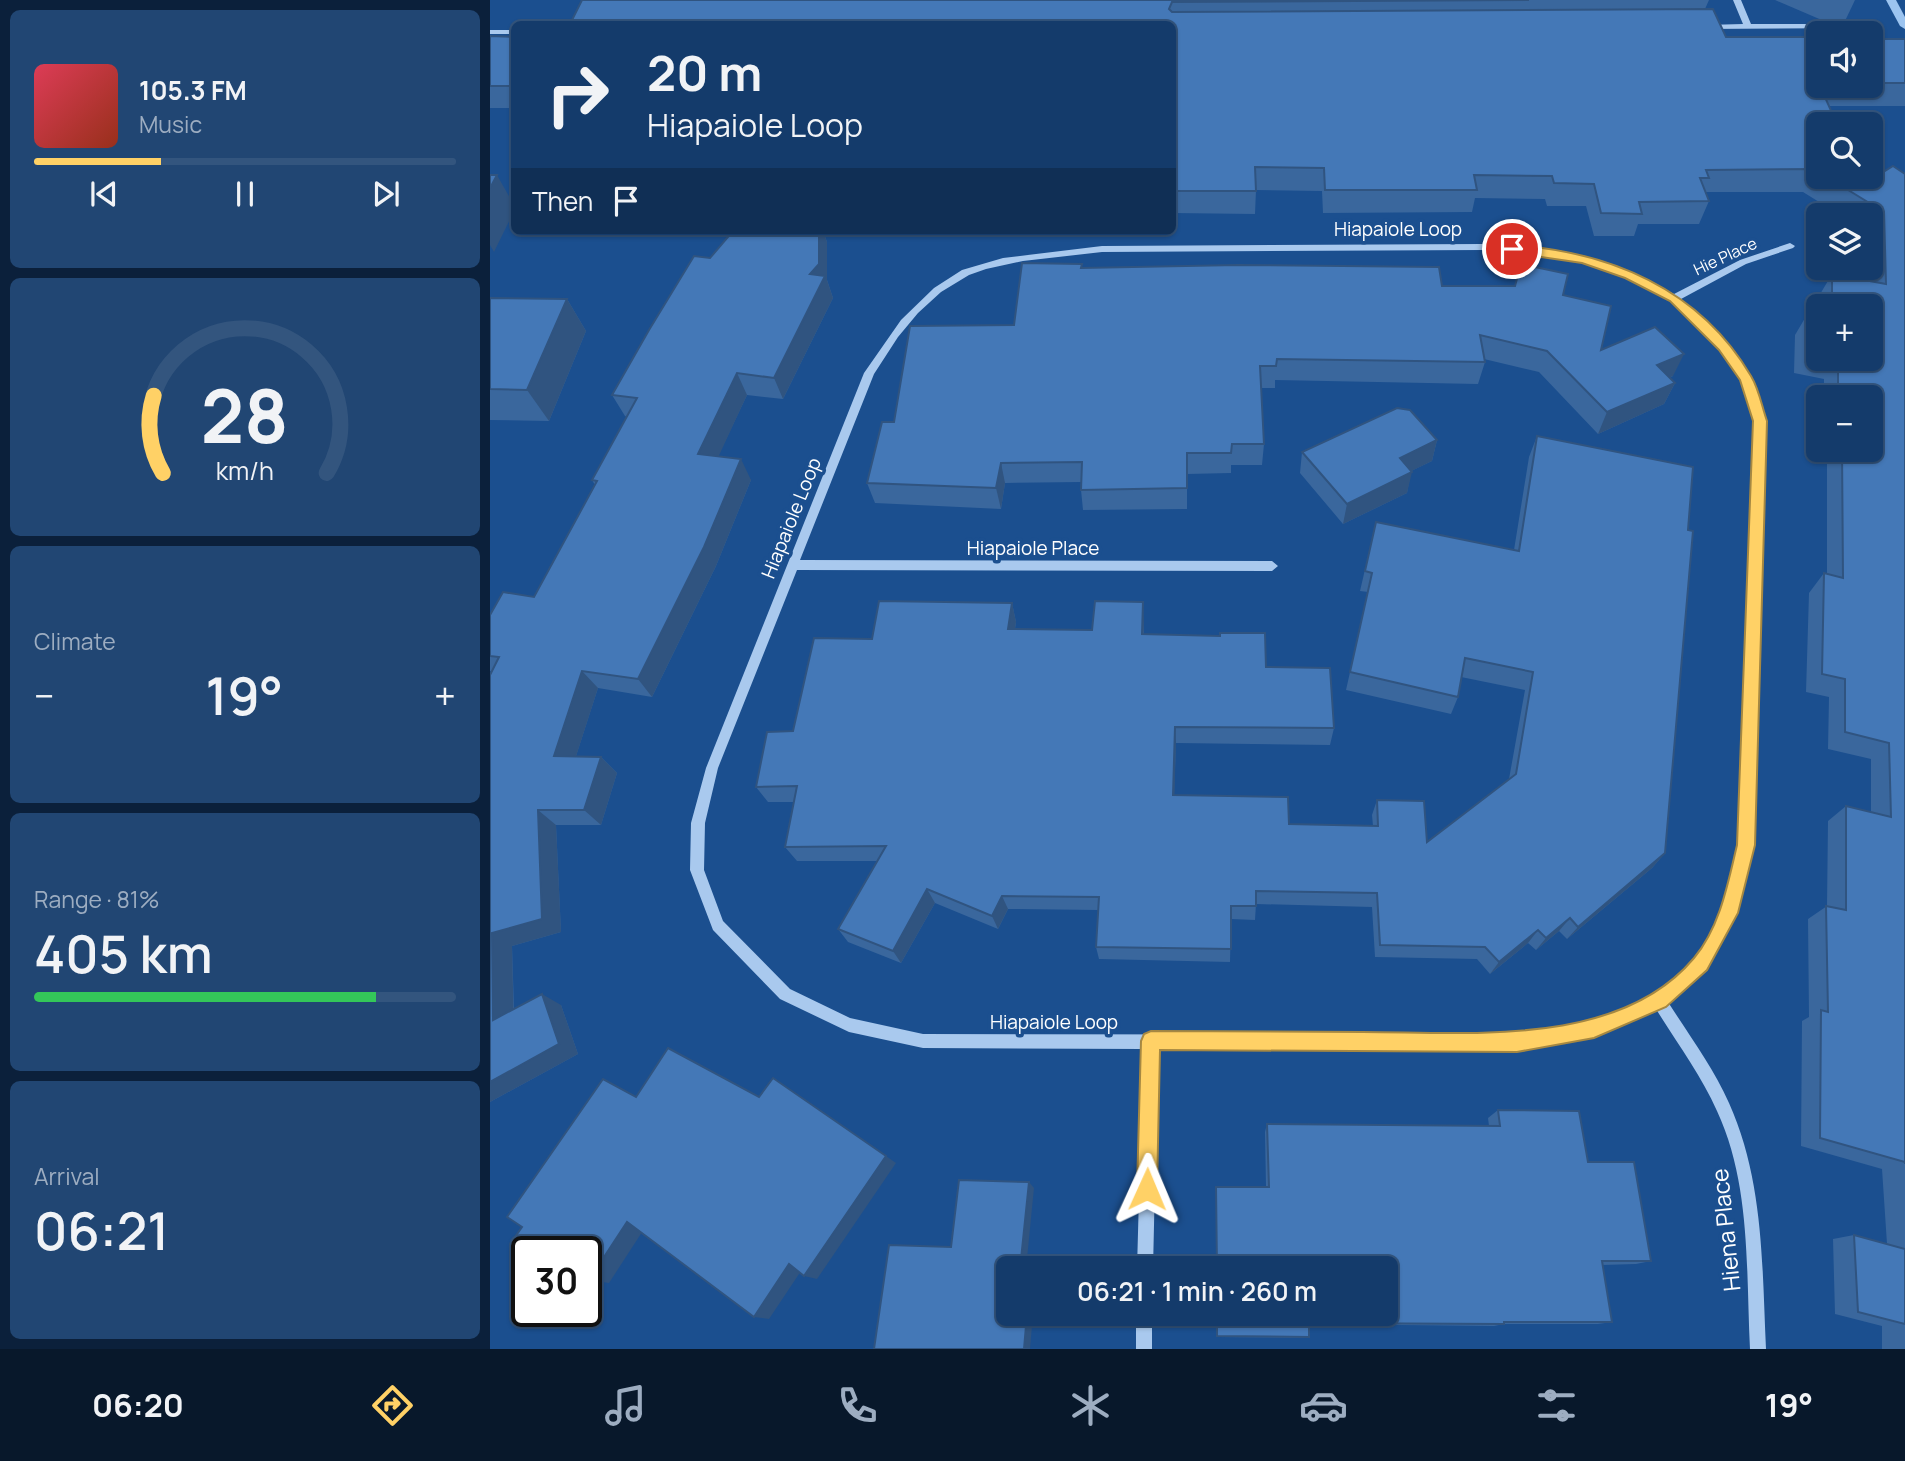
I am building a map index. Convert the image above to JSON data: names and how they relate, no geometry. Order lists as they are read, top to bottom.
{
  "streets": {
    "street": [
      "Hiapaiole Loop",
      "Hie Place",
      "Hiapaiole Place",
      "Hiena Place"
    ]
  },
  "crossings": [
    ["Hiapaiole Loop", "Hie Place"],
    ["Hiapaiole Loop", "Hiapaiole Place"],
    ["Hiapaiole Loop", "Hiena Place"]
  ],
  "page": {
    "map_buttons": ["+", "−"],
    "turn": ["20 m", "Hiapaiole Loop"],
    "song": ["105.3 FM", "Music"],
    "then": "Then",
    "tile": [
      "Climate",
      ["Range · 81%", "405 km"],
      ["Arrival", "06:21"]
    ],
    "heat": ["−", "19°", "+"],
    "limit": "30",
    "trip": "06:21 · 1 min · 260 m",
    "tabs": ["06:20", "19°"],
    "gauge": ["28", "km/h"]
  }
}
